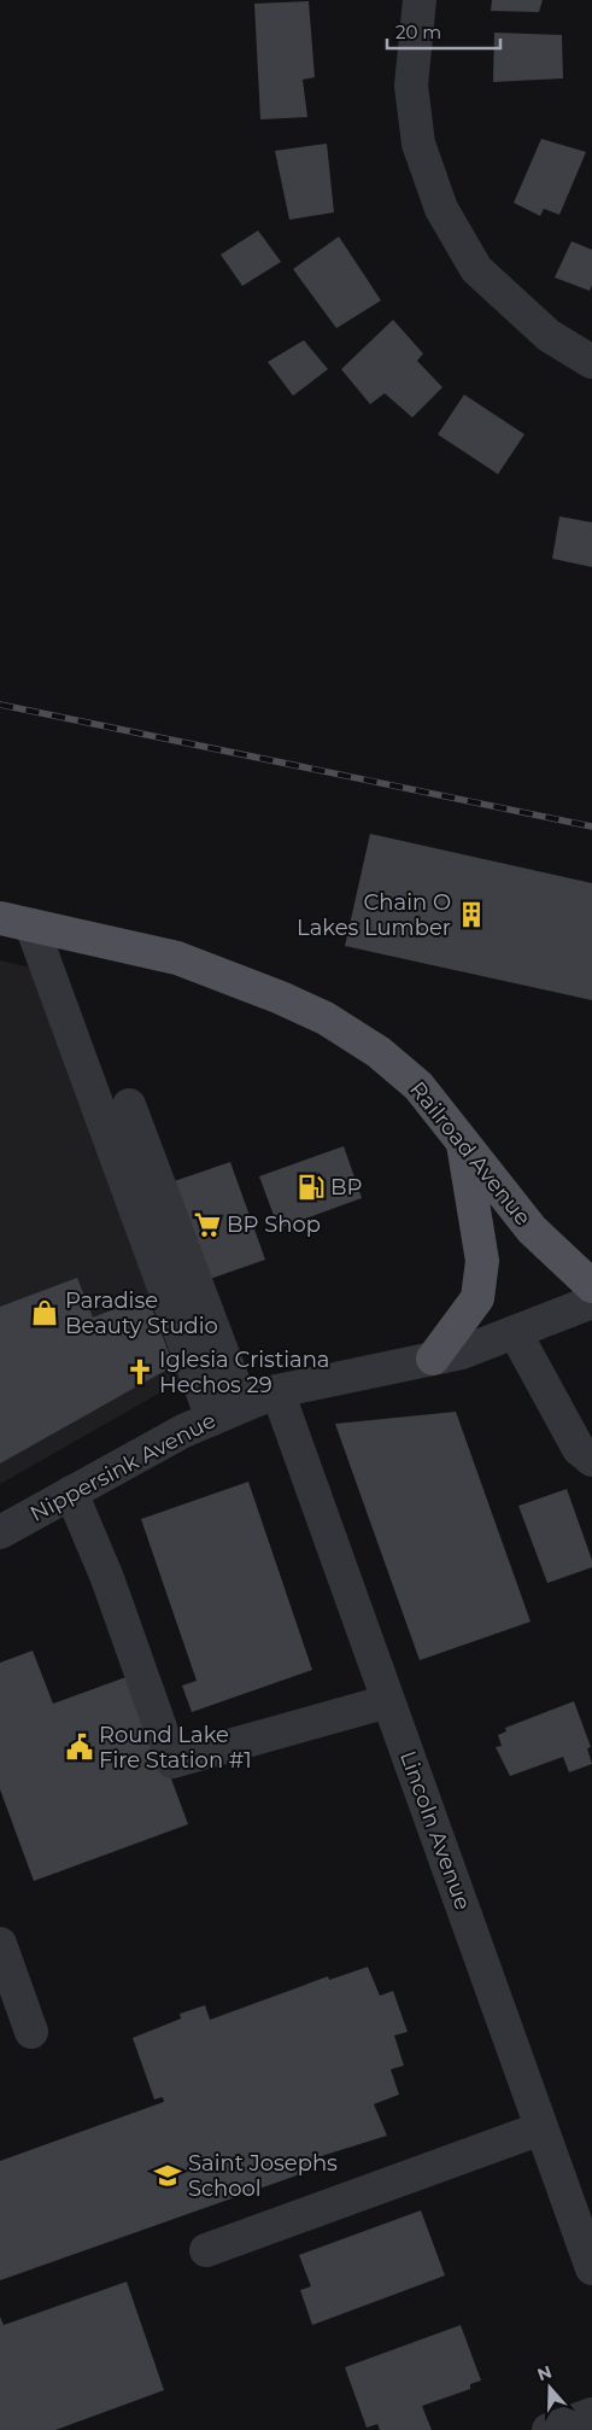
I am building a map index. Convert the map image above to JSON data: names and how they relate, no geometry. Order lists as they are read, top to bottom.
{
  "streets": {
    "main road": ["Railroad Avenue"],
    "street": ["Nippersink Avenue", "Lincoln Avenue"]
  },
  "crossings": [
    ["Nippersink Avenue", "Lincoln Avenue"]
  ],
  "places": {
    "building": ["Chain O Lakes Lumber"],
    "fuel station": ["BP"],
    "supermarket": ["BP Shop"],
    "shop": ["Paradise Beauty Studio"],
    "church": ["Iglesia Cristiana Hechos 29"],
    "public building": ["Round Lake Fire Station #1"],
    "school or university": ["Saint Josephs School"]
  },
  "scale_bar": "20 m",
  "north": "top"
}
